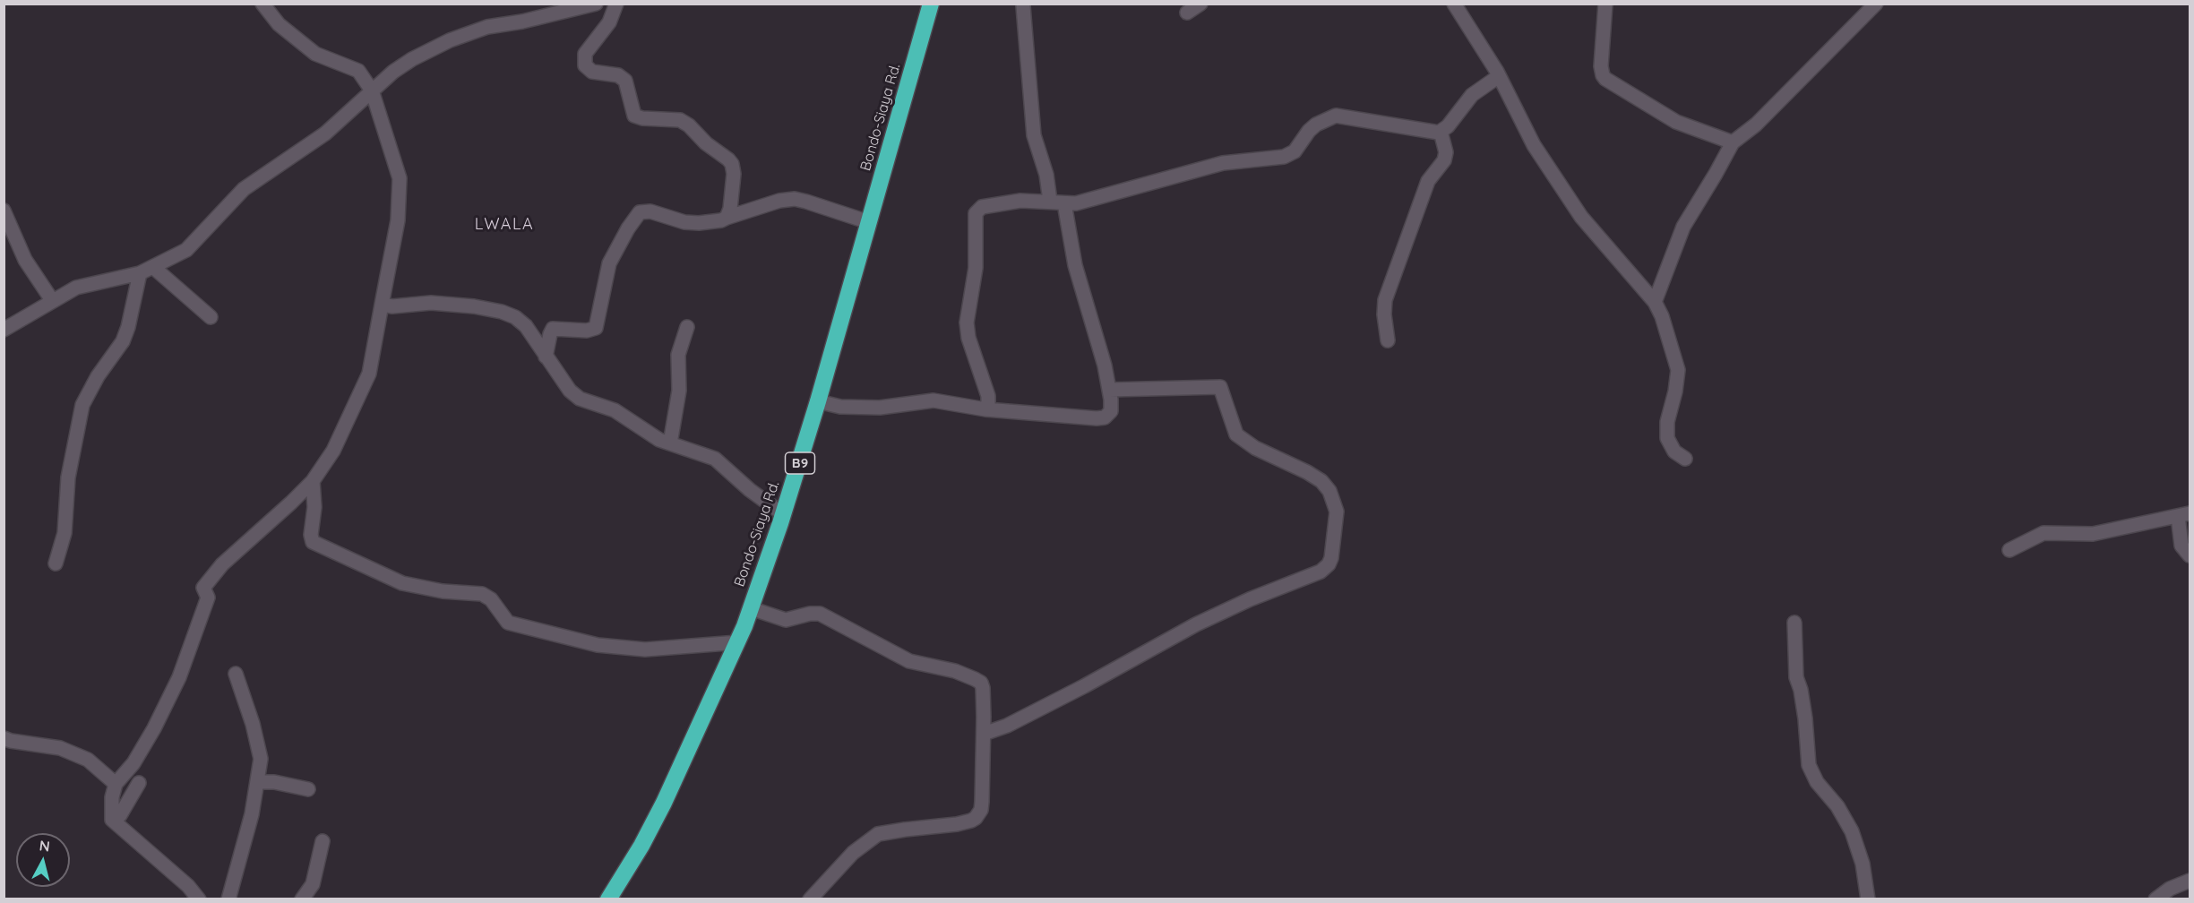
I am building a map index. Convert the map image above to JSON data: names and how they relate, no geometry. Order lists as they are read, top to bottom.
{
  "streets": {
    "highway": ["Bondo-Siaya Rd.", "B9"]
  },
  "districts": ["LWALA"],
  "north": "top"
}
